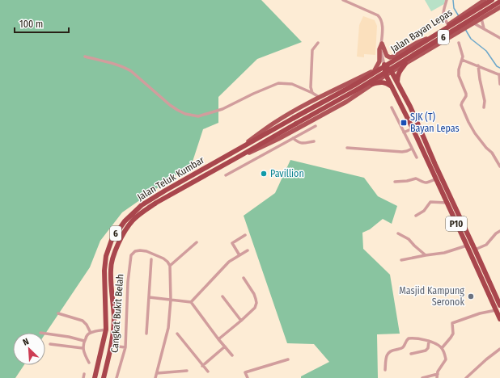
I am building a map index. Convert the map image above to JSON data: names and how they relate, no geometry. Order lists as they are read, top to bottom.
{
  "streets": {
    "highway": [
      "Jalan Bayan Lepas",
      "6",
      "Jalan Teluk Kumbar",
      "P10"
    ],
    "street": ["Cangkat Bukit Belah"]
  },
  "crossings": [
    ["Jalan Bayan Lepas", "Jalan Teluk Kumbar"],
    ["Jalan Bayan Lepas", "P10"],
    ["Jalan Teluk Kumbar", "P10"]
  ],
  "places": {
    "transit": ["SJK (T) Bayan Lepas"],
    "other": ["Pavillion", "Masjid Kampung Seronok"]
  },
  "scale_bar": "100 m",
  "north": "top left"
}
